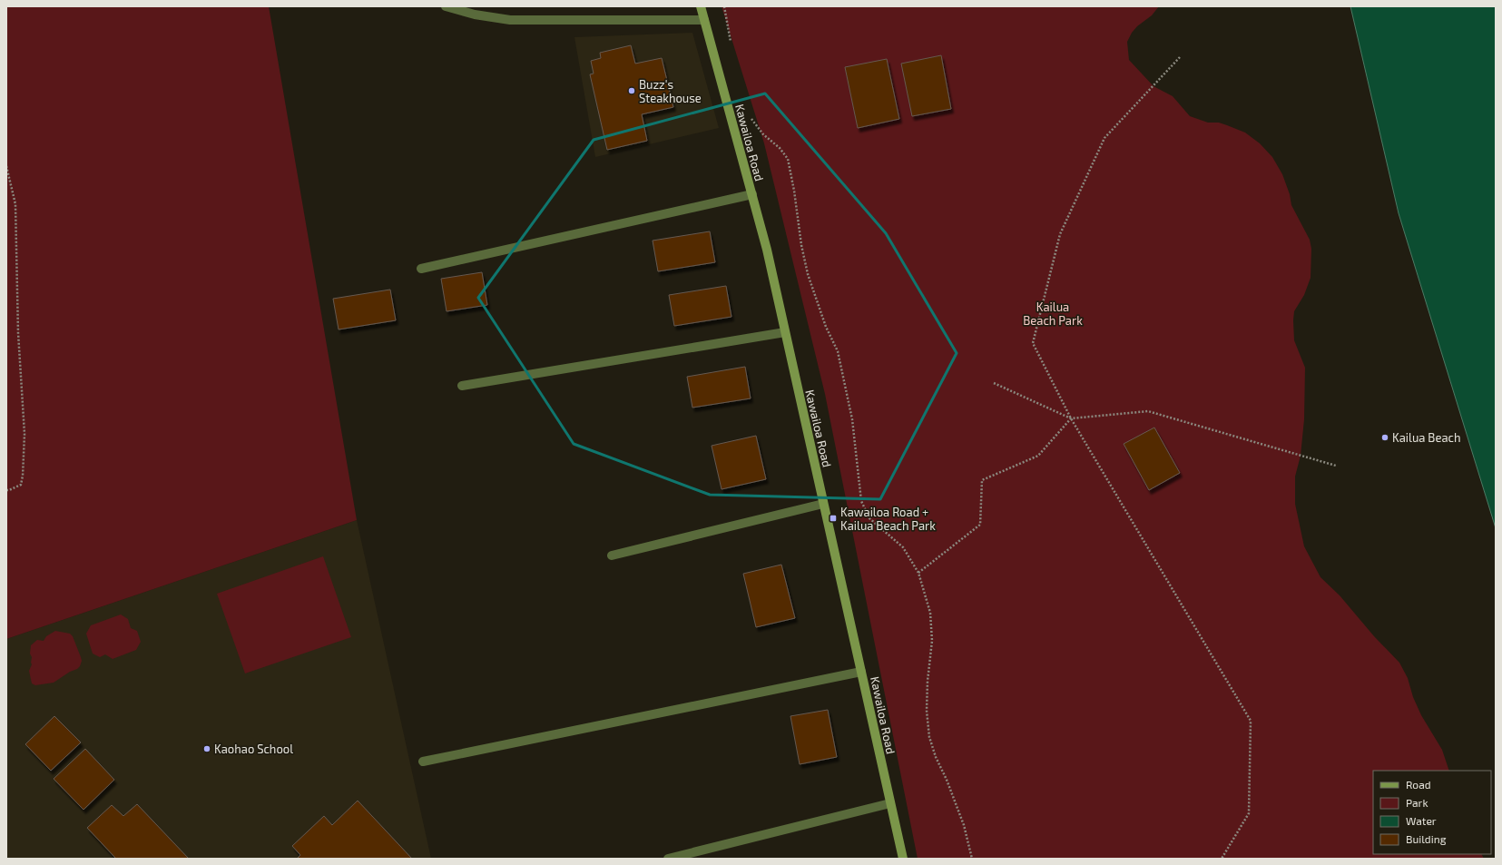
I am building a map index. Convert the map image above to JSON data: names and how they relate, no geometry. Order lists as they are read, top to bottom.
{
  "streets": {
    "street": ["Kawailoa Road"]
  },
  "parks": ["Kailua Beach Park"],
  "places": {
    "other": ["Buzz's Steakhouse", "Kailua Beach", "Kaohao School"],
    "transit": ["Kawailoa Road + Kailua Beach Park"]
  },
  "legend": [
    "Road",
    "Park",
    "Water",
    "Building"
  ]
}
